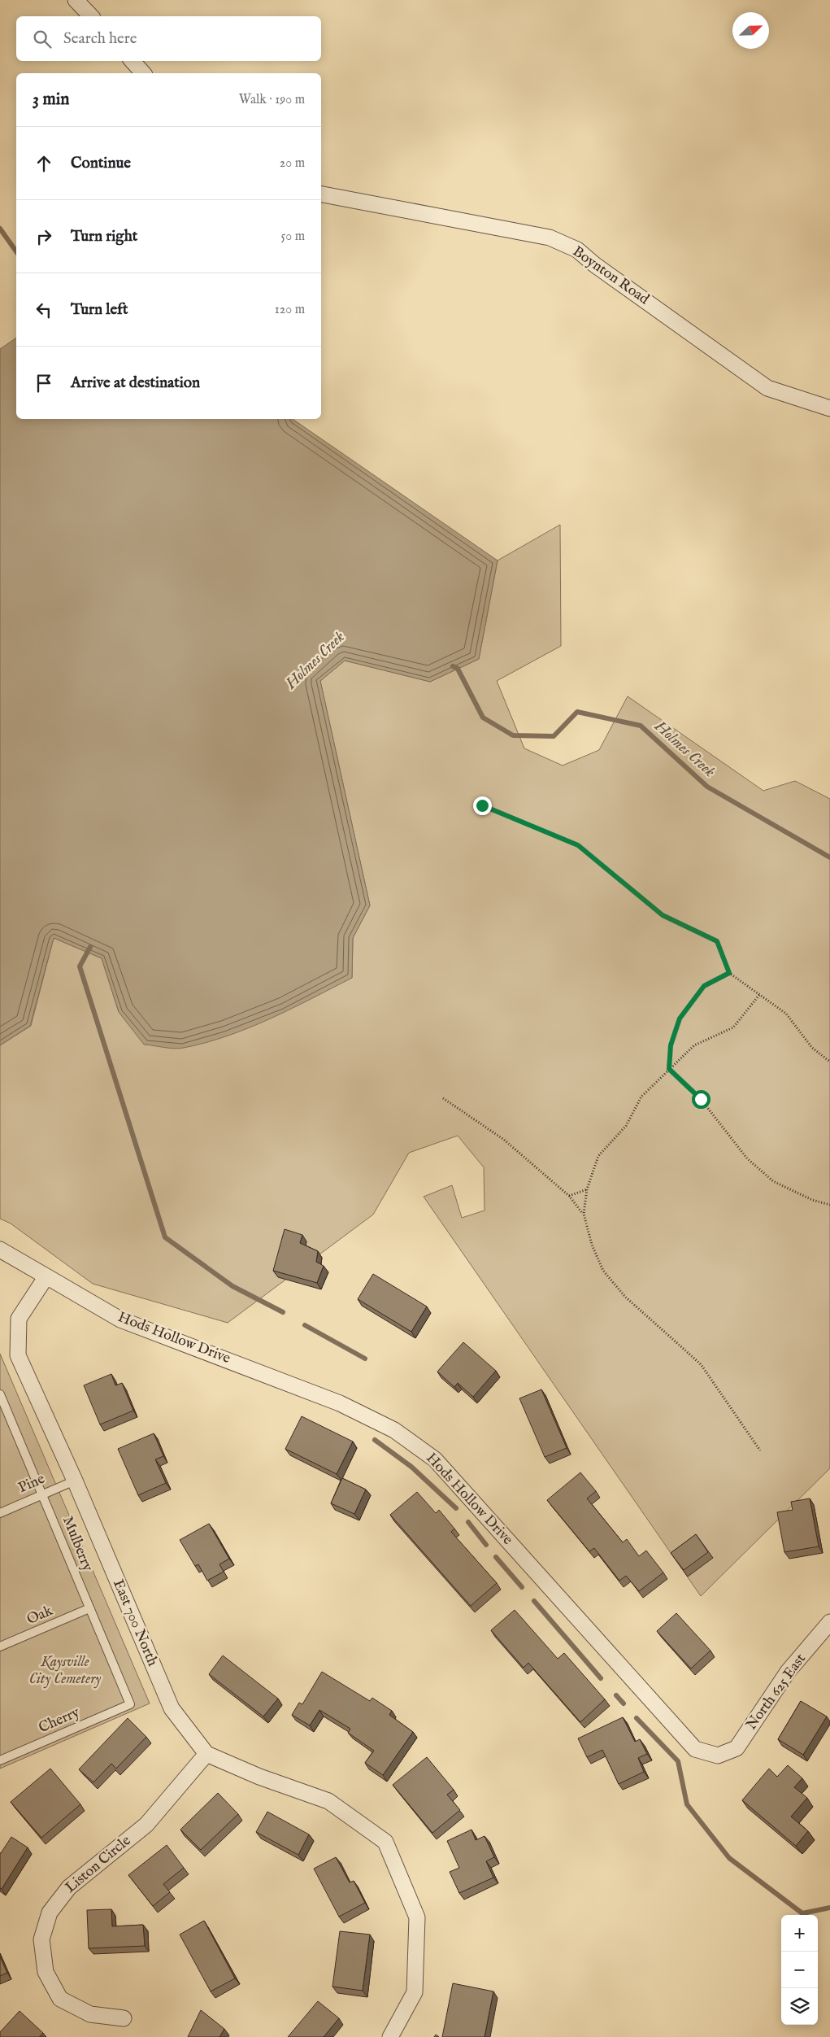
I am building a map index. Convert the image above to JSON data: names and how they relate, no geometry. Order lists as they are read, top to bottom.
{
  "streets": {
    "street": [
      "Boynton Road",
      "Hods Hollow Drive",
      "East 700 North",
      "North 625 East",
      "Liston Circle"
    ],
    "lane": [
      "Pine",
      "Mulberry",
      "Oak",
      "Cherry"
    ]
  },
  "crossings": [
    ["Hods Hollow Drive", "East 700 North"],
    ["Hods Hollow Drive", "North 625 East"],
    ["Pine", "Mulberry"],
    ["Pine", "East 700 North"],
    ["Mulberry", "Oak"],
    ["Mulberry", "Cherry"],
    ["East 700 North", "Liston Circle"]
  ],
  "water": ["Holmes Creek"],
  "parks": ["Kaysville City Cemetery"],
  "north": "top right",
  "page": {
    "search": "Search here",
    "heading": ["3 min", "Walk · 190 m"],
    "list": [
      ["Continue", "20 m"],
      ["Turn right", "50 m"],
      ["Turn left", "120 m"],
      "Arrive at destination"
    ],
    "map_buttons": ["+", "−"]
  }
}
